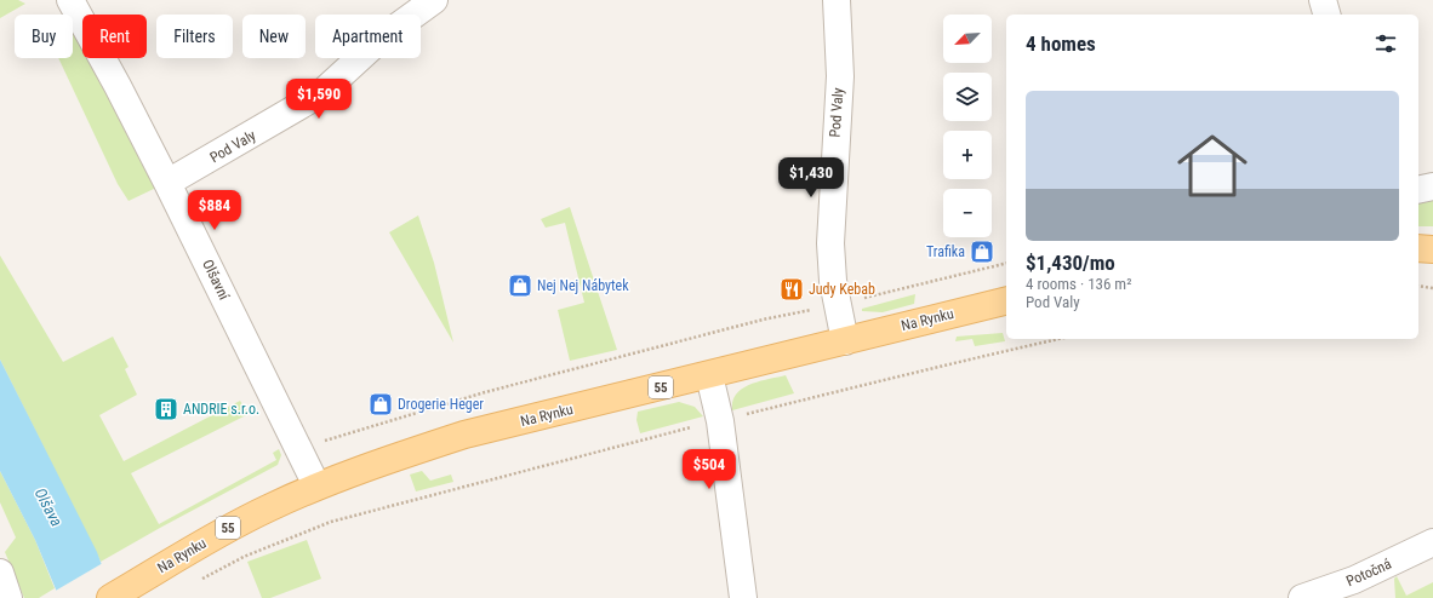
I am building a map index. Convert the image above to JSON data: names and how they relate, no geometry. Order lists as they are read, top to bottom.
{
  "streets": {
    "main road": ["Na Rynku", "55"],
    "street": ["Pod Valy", "Olšavní", "Potočná"]
  },
  "crossings": [
    ["Pod Valy", "Olšavní"],
    ["Pod Valy", "Na Rynku"],
    ["Olšavní", "Na Rynku"]
  ],
  "water": ["Olšava"],
  "places": {
    "shop": ["Trafika", "Nej Nej Nábytek", "Drogerie Heger"],
    "restaurant": ["Judy Kebab"],
    "building": ["ANDRIE s.r.o."]
  },
  "north": "bottom left",
  "page": {
    "map_buttons": ["+", "−"],
    "chip": [
      "Buy",
      "Rent",
      "Filters",
      "New",
      "Apartment"
    ],
    "heading": "4 homes",
    "list": [
      {
        "name": "$1,430/mo",
        "note": "4 rooms · 136 m² · Pod Valy"
      }
    ],
    "price": [
      "$1,590",
      "$1,430",
      "$884",
      "$504"
    ]
  }
}
